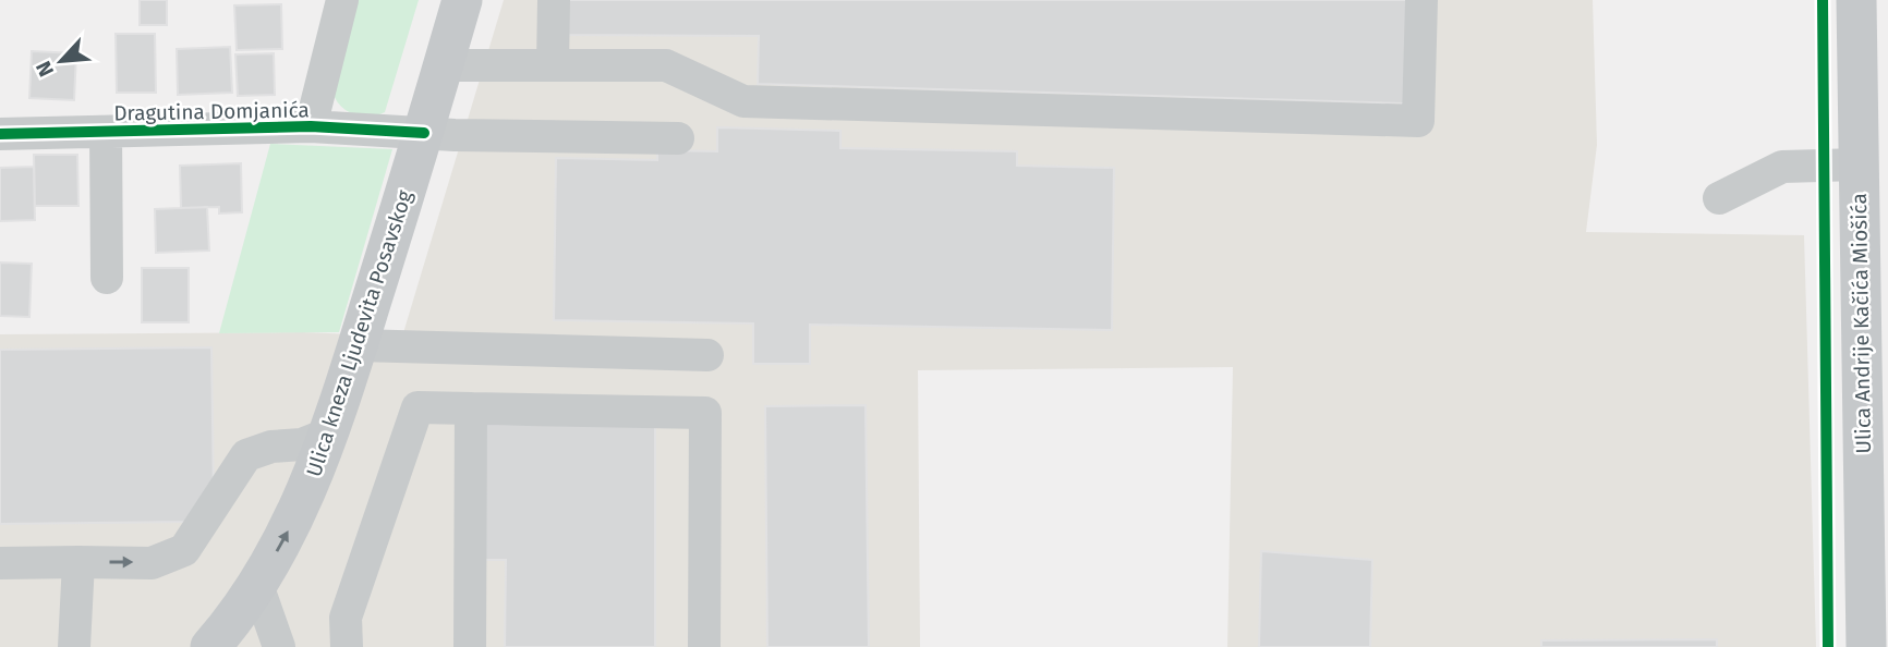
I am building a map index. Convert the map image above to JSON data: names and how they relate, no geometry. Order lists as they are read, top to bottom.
{
  "streets": {
    "main road": ["Ulica Andrije Kačića Miošića", "Ulica kneza Ljudevita Posavskog"],
    "street": ["Dragutina Domjanića"]
  },
  "crossings": [
    ["Dragutina Domjanića", "Ulica kneza Ljudevita Posavskog"]
  ],
  "north": "bottom left"
}
